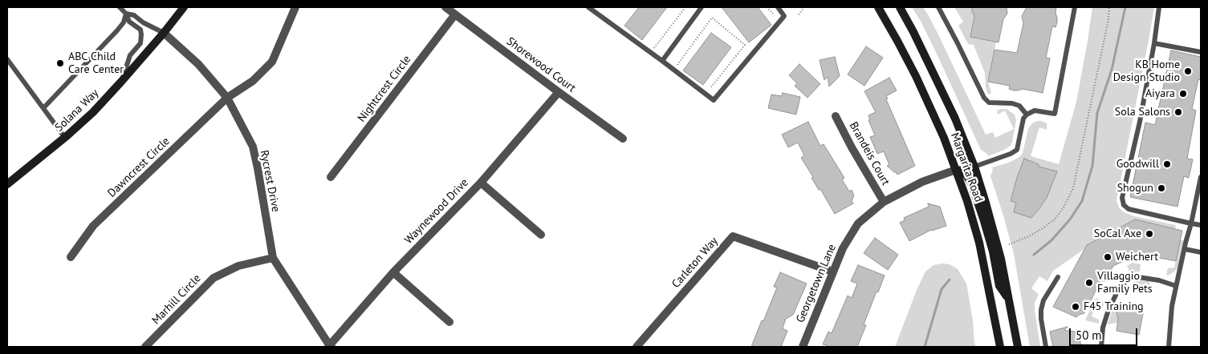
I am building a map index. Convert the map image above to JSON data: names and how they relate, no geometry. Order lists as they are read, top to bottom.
{
  "streets": {
    "main road": ["Solana Way", "Margarita Road"],
    "street": [
      "Shorewood Court",
      "Nightcrest Circle",
      "Brandeis Court",
      "Dawncrest Circle",
      "Rycrest Drive",
      "Waynewood Drive",
      "Carleton Way",
      "Georgetown Lane",
      "Marhill Circle"
    ]
  },
  "crossings": [
    ["Shorewood Court", "Nightcrest Circle"],
    ["Shorewood Court", "Waynewood Drive"],
    ["Solana Way", "Rycrest Drive"],
    ["Brandeis Court", "Georgetown Lane"],
    ["Dawncrest Circle", "Rycrest Drive"],
    ["Margarita Road", "Georgetown Lane"],
    ["Rycrest Drive", "Waynewood Drive"],
    ["Rycrest Drive", "Marhill Circle"],
    ["Carleton Way", "Georgetown Lane"]
  ],
  "places": [
    "ABC Child Care Center",
    "KB Home Design Studio",
    "Aiyara",
    "Sola Salons",
    "Goodwill",
    "Shogun",
    "SoCal Axe",
    "Weichert",
    "Villaggio Family Pets",
    "F45 Training"
  ],
  "scale_bar": "50 m"
}
